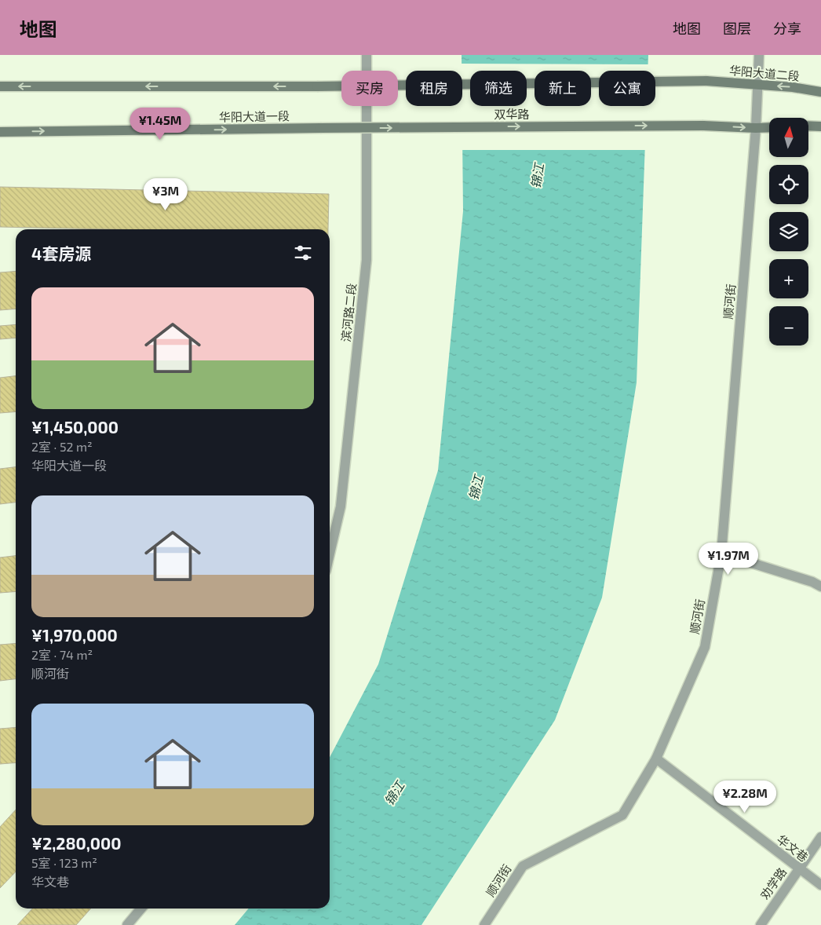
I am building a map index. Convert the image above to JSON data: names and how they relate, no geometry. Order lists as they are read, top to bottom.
{
  "streets": {
    "main road": ["华阳大道二段", "双华路", "华阳大道一段"],
    "street": [
      "顺河街",
      "滨河路二段",
      "华文巷",
      "劝学路"
    ]
  },
  "crossings": [
    ["华阳大道二段", "顺河街"],
    ["双华路", "华阳大道一段"],
    ["双华路", "顺河街"],
    ["顺河街", "华文巷"],
    ["华文巷", "劝学路"]
  ],
  "one_way": ["华阳大道二段", "双华路", "华阳大道一段"],
  "water": ["锦江"],
  "north": "top",
  "page": {
    "header": "地图",
    "nav": ["地图", "图层", "分享"],
    "chip": [
      "买房",
      "租房",
      "筛选",
      "新上",
      "公寓"
    ],
    "price": [
      "¥1.45M",
      "¥3M",
      "¥1.97M",
      "¥2.28M"
    ],
    "map_buttons": ["+", "−"],
    "heading": "4套房源",
    "list": [
      {
        "name": "¥1,450,000",
        "note": "2室 · 52 m² · 华阳大道一段"
      },
      {
        "name": "¥1,970,000",
        "note": "2室 · 74 m² · 顺河街"
      },
      {
        "name": "¥2,280,000",
        "note": "5室 · 123 m² · 华文巷"
      }
    ]
  }
}
